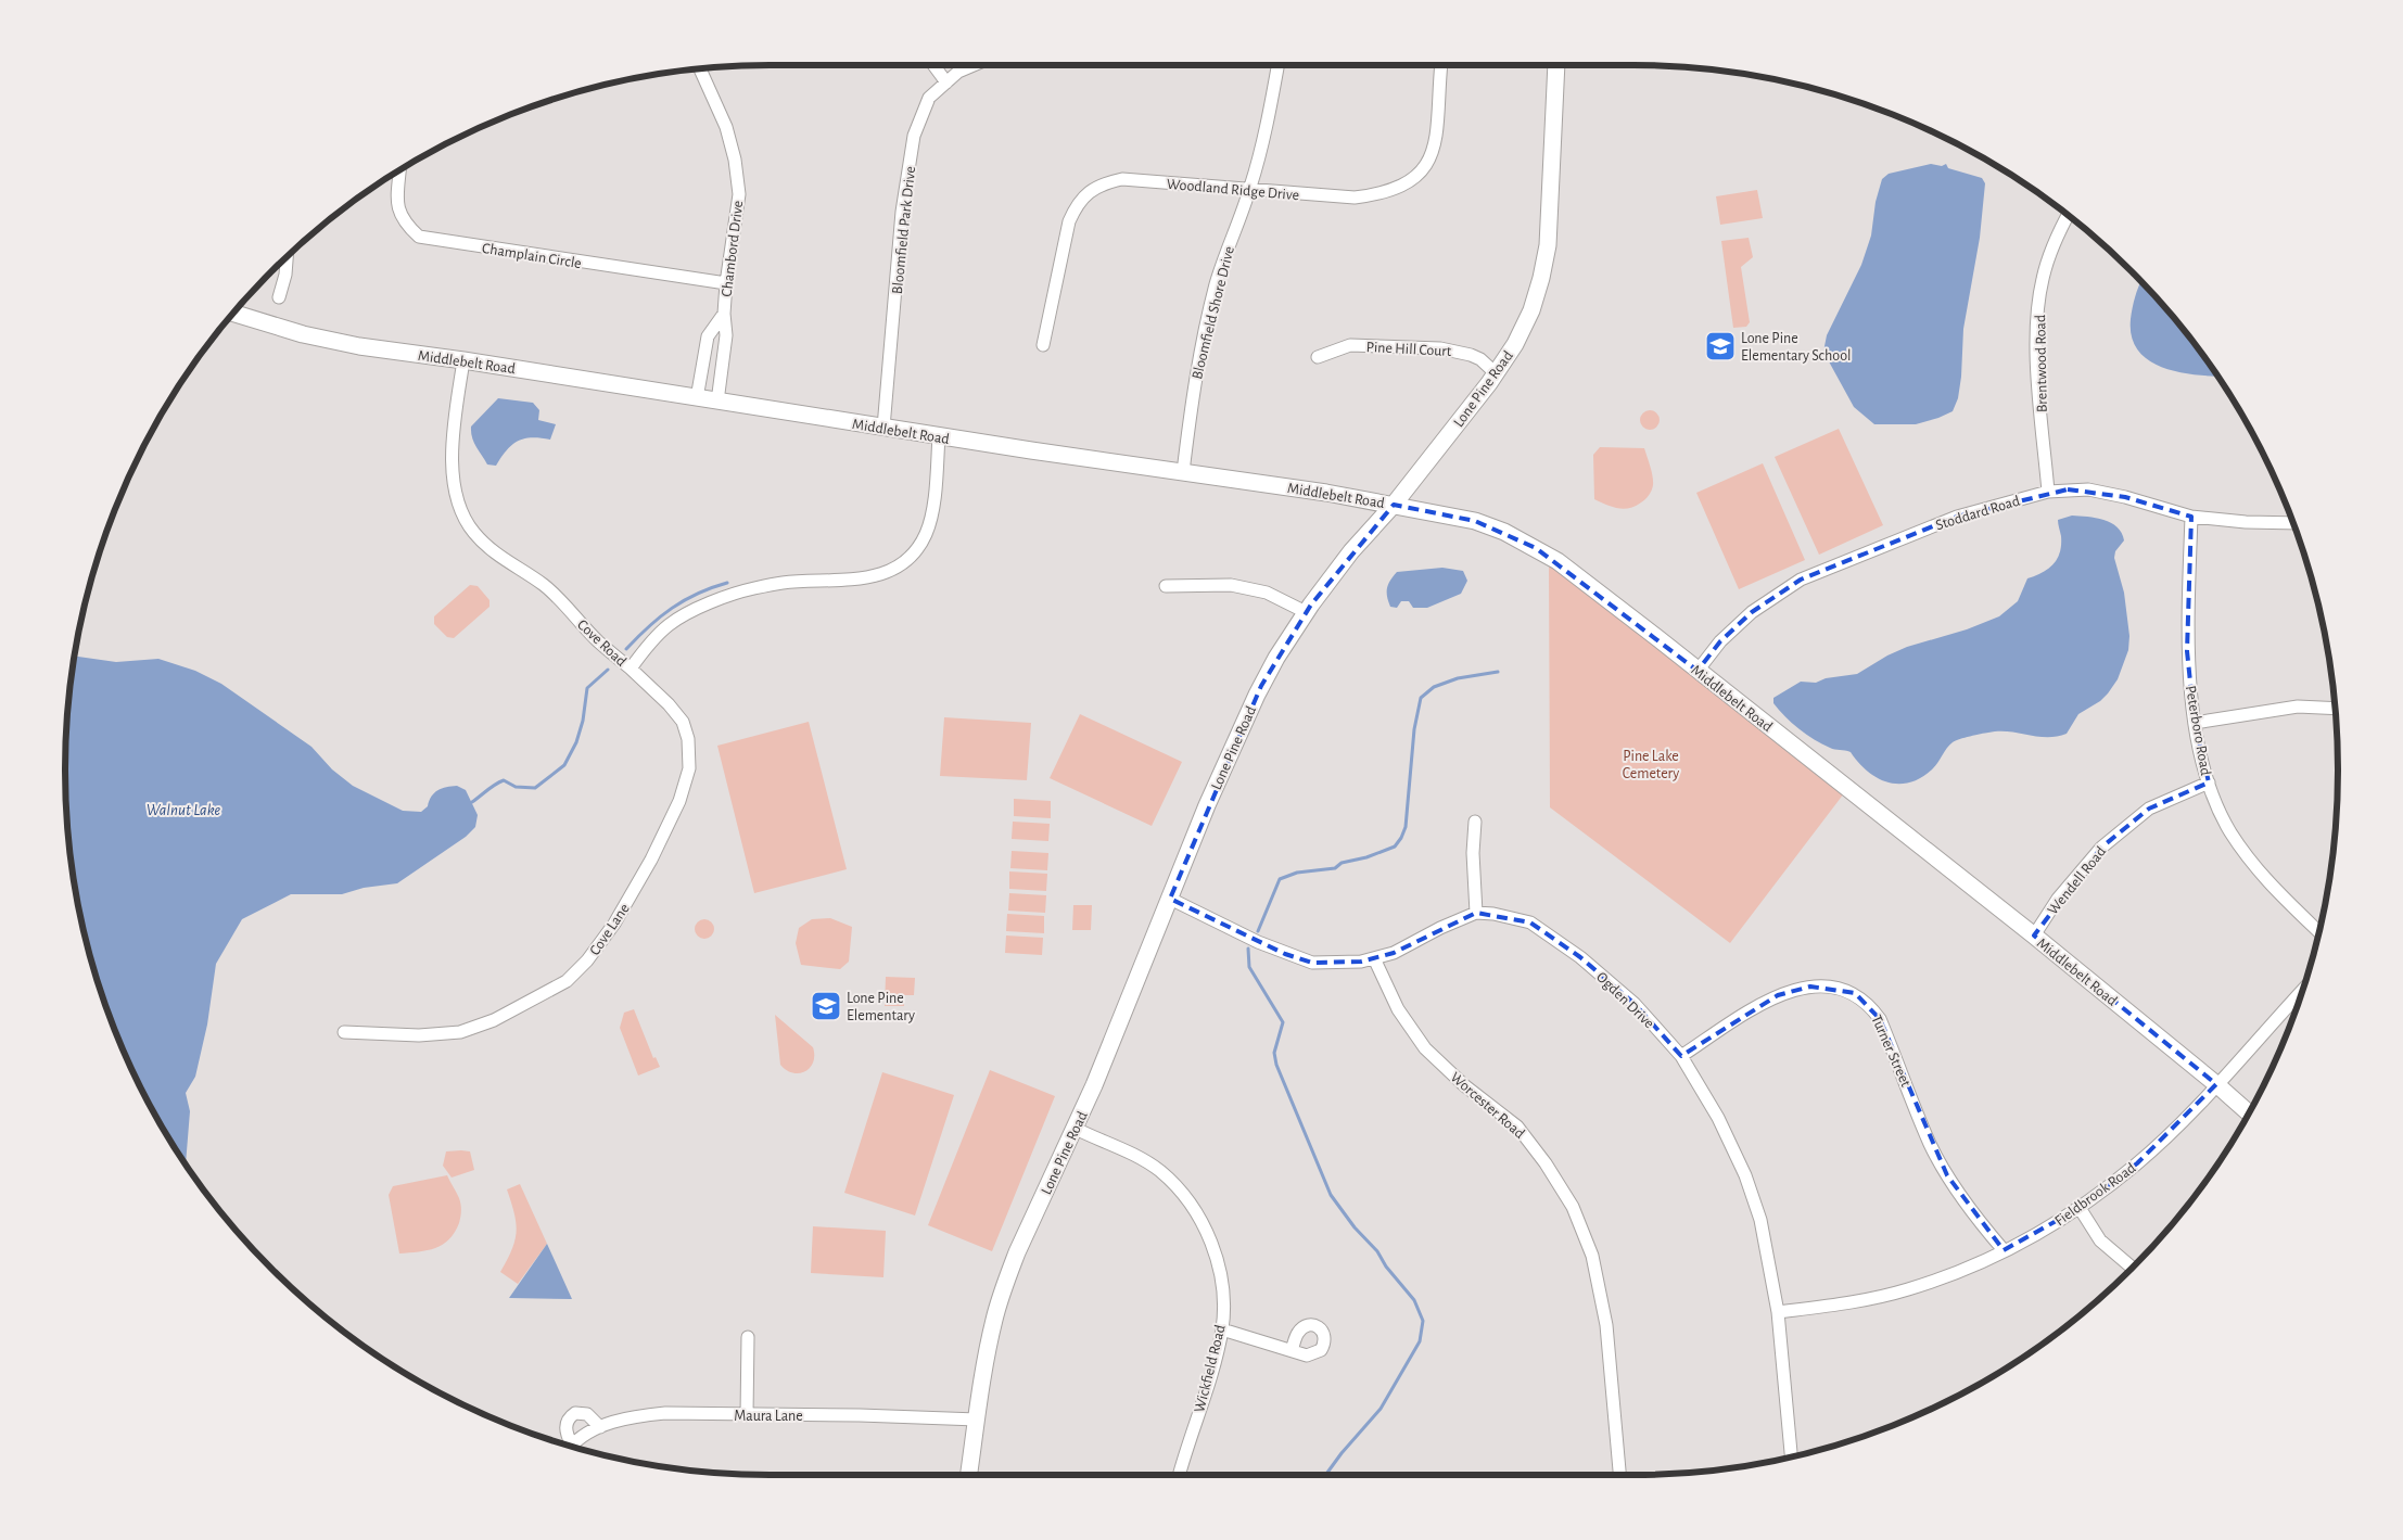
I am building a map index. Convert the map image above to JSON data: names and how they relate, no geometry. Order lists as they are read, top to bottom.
{
  "streets": {
    "street": [
      "Woodland Ridge Drive",
      "Bloomfield Park Drive",
      "Chambord Drive",
      "Champlain Circle",
      "Bloomfield Shore Drive",
      "Pine Hill Court",
      "Middlebelt Road",
      "Brentwood Road",
      "Lone Pine Road",
      "Stoddard Road",
      "Cove Road",
      "Peterboro Road",
      "Wendell Road",
      "Cove Lane",
      "Ogden Drive",
      "Turner Street",
      "Worcester Road",
      "Fieldbrook Road",
      "Wickfield Road",
      "Maura Lane"
    ]
  },
  "crossings": [
    ["Woodland Ridge Drive", "Bloomfield Shore Drive"],
    ["Bloomfield Park Drive", "Middlebelt Road"],
    ["Chambord Drive", "Champlain Circle"],
    ["Chambord Drive", "Middlebelt Road"],
    ["Bloomfield Shore Drive", "Middlebelt Road"],
    ["Pine Hill Court", "Lone Pine Road"],
    ["Middlebelt Road", "Lone Pine Road"],
    ["Middlebelt Road", "Stoddard Road"],
    ["Middlebelt Road", "Cove Road"],
    ["Middlebelt Road", "Wendell Road"],
    ["Middlebelt Road", "Fieldbrook Road"],
    ["Brentwood Road", "Stoddard Road"],
    ["Lone Pine Road", "Ogden Drive"],
    ["Lone Pine Road", "Wickfield Road"],
    ["Lone Pine Road", "Maura Lane"],
    ["Stoddard Road", "Peterboro Road"],
    ["Cove Road", "Cove Lane"],
    ["Peterboro Road", "Wendell Road"],
    ["Ogden Drive", "Turner Street"],
    ["Ogden Drive", "Worcester Road"],
    ["Ogden Drive", "Fieldbrook Road"],
    ["Turner Street", "Fieldbrook Road"]
  ],
  "water": ["Walnut Lake"],
  "parks": ["Pine Lake Cemetery"],
  "places": {
    "school or university": ["Lone Pine Elementary School", "Lone Pine Elementary"]
  }
}
